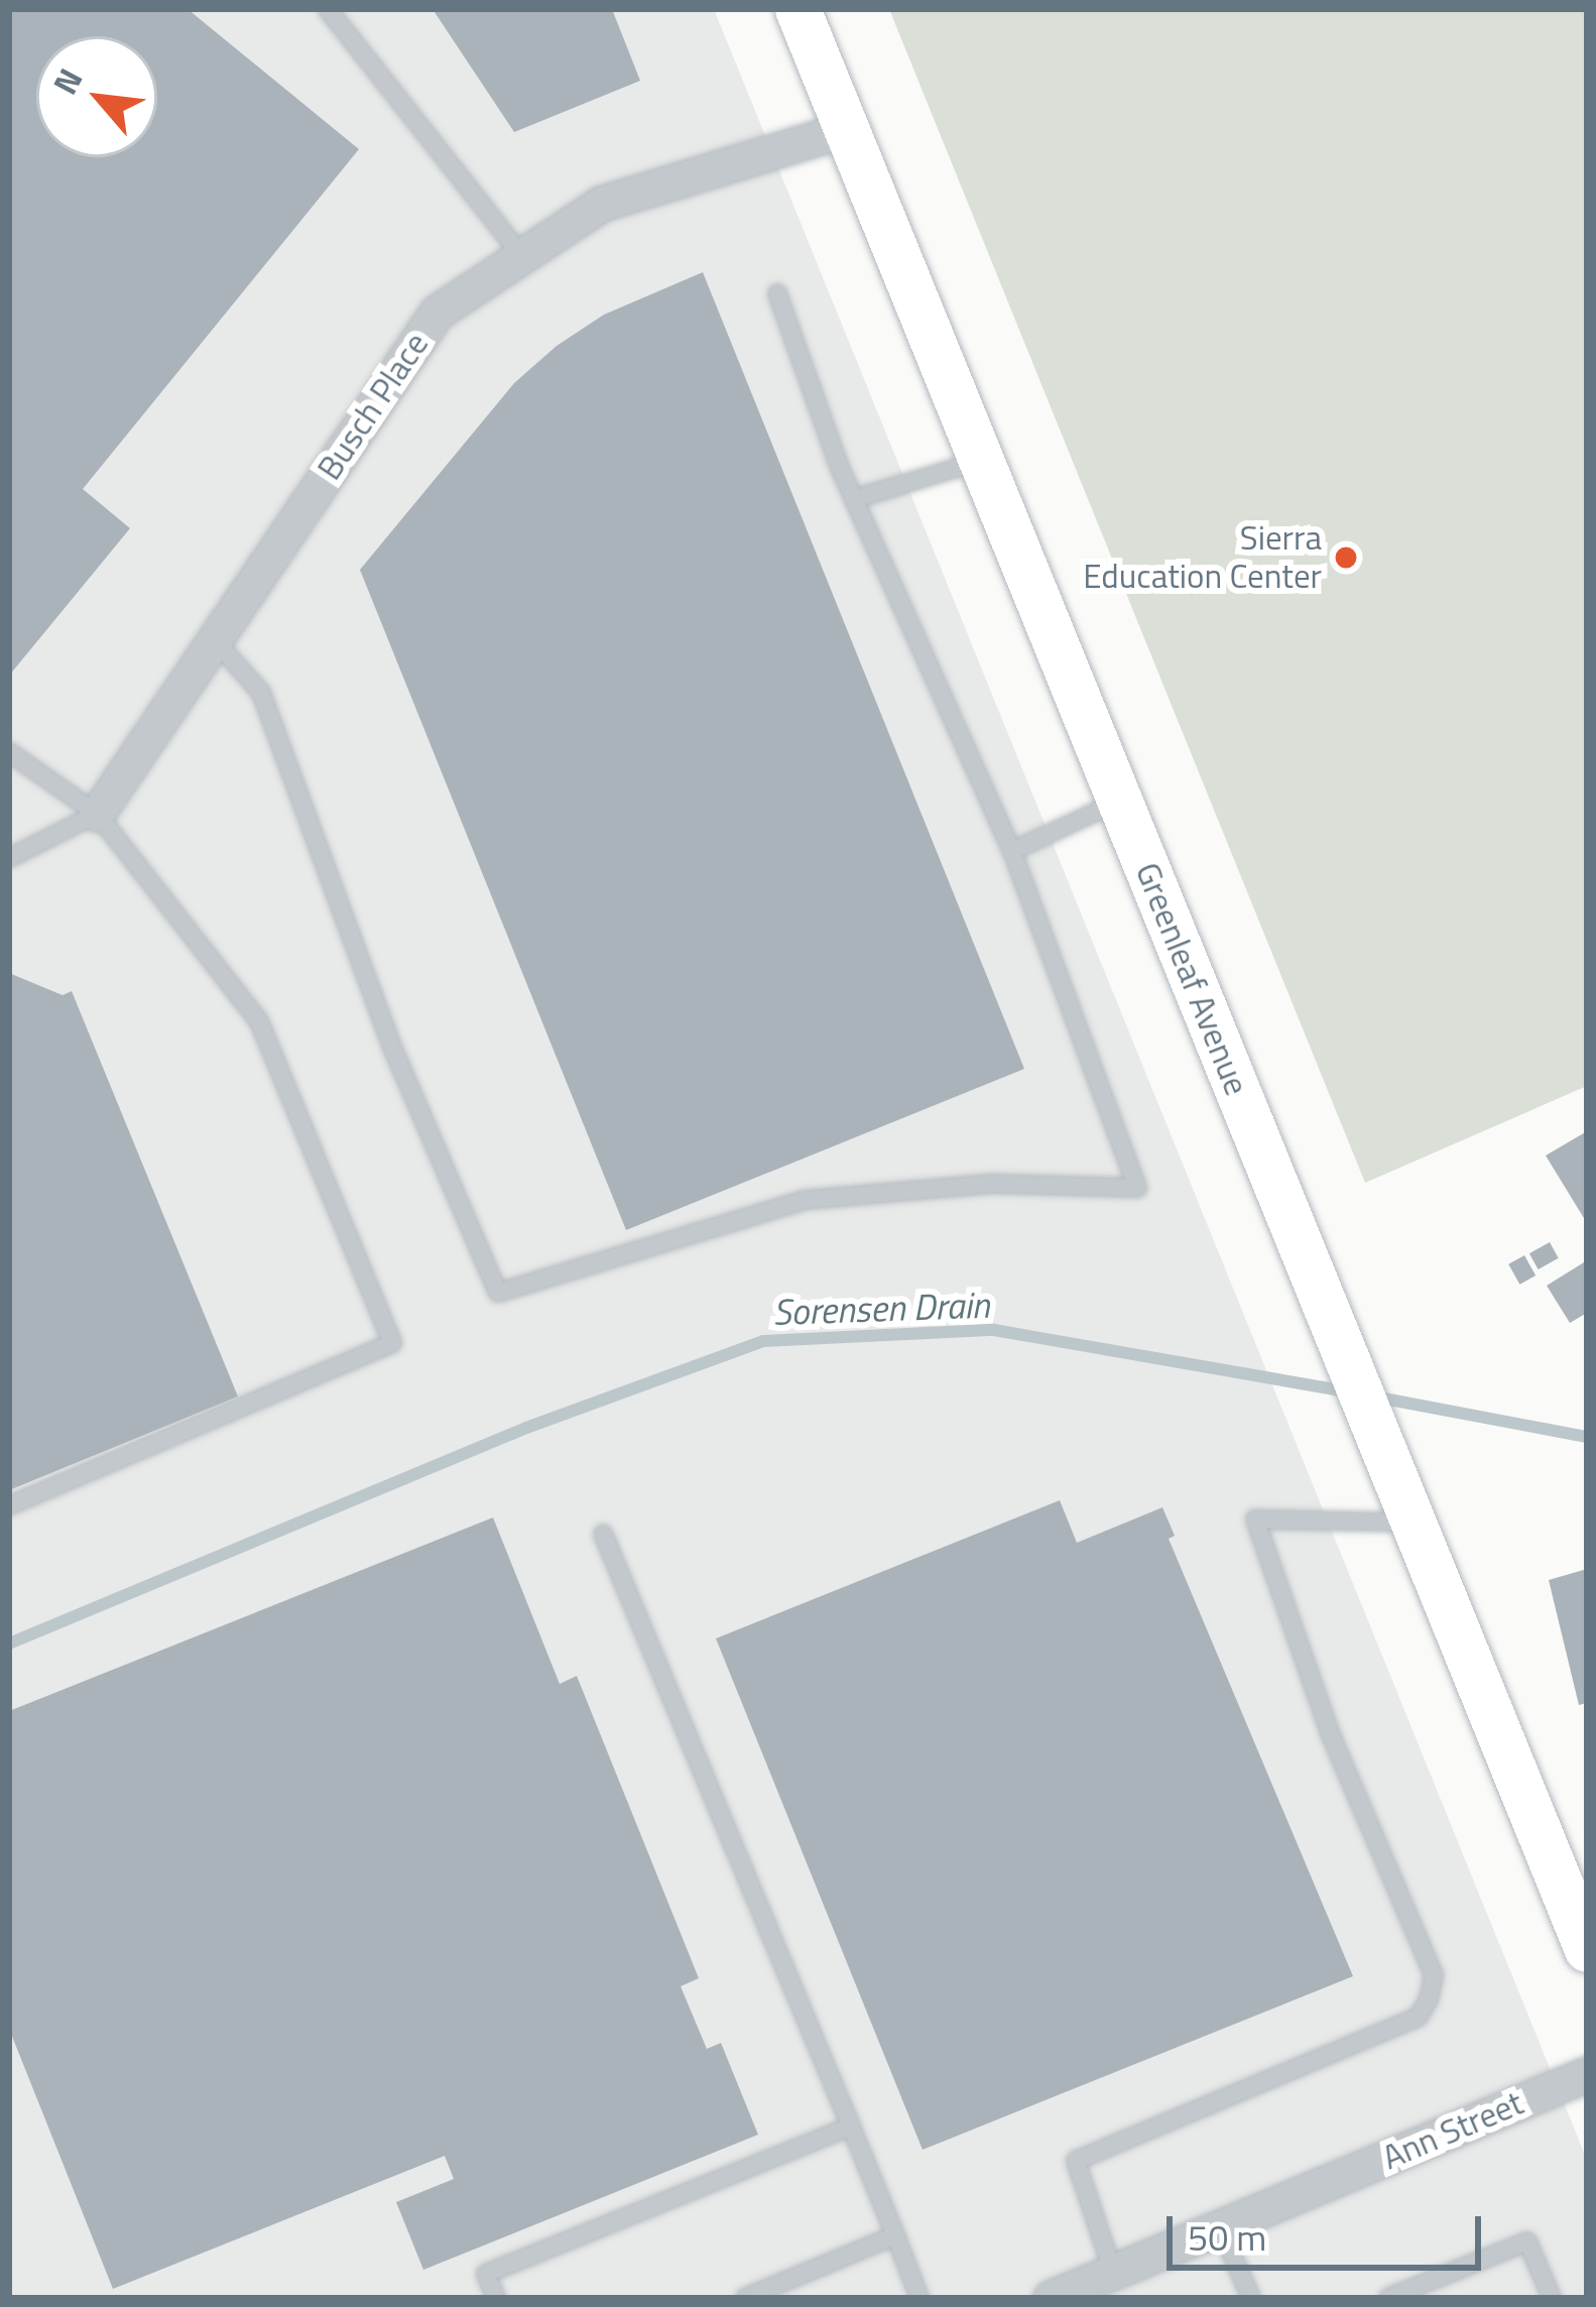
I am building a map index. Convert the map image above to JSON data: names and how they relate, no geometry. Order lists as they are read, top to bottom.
{
  "streets": {
    "main road": ["Greenleaf Avenue"],
    "street": ["Busch Place", "Ann Street"]
  },
  "crossings": [
    ["Busch Place", "Greenleaf Avenue"]
  ],
  "water": ["Sorensen Drain"],
  "places": ["Sierra Education Center"],
  "scale_bar": "50 m",
  "north": "top left"
}
